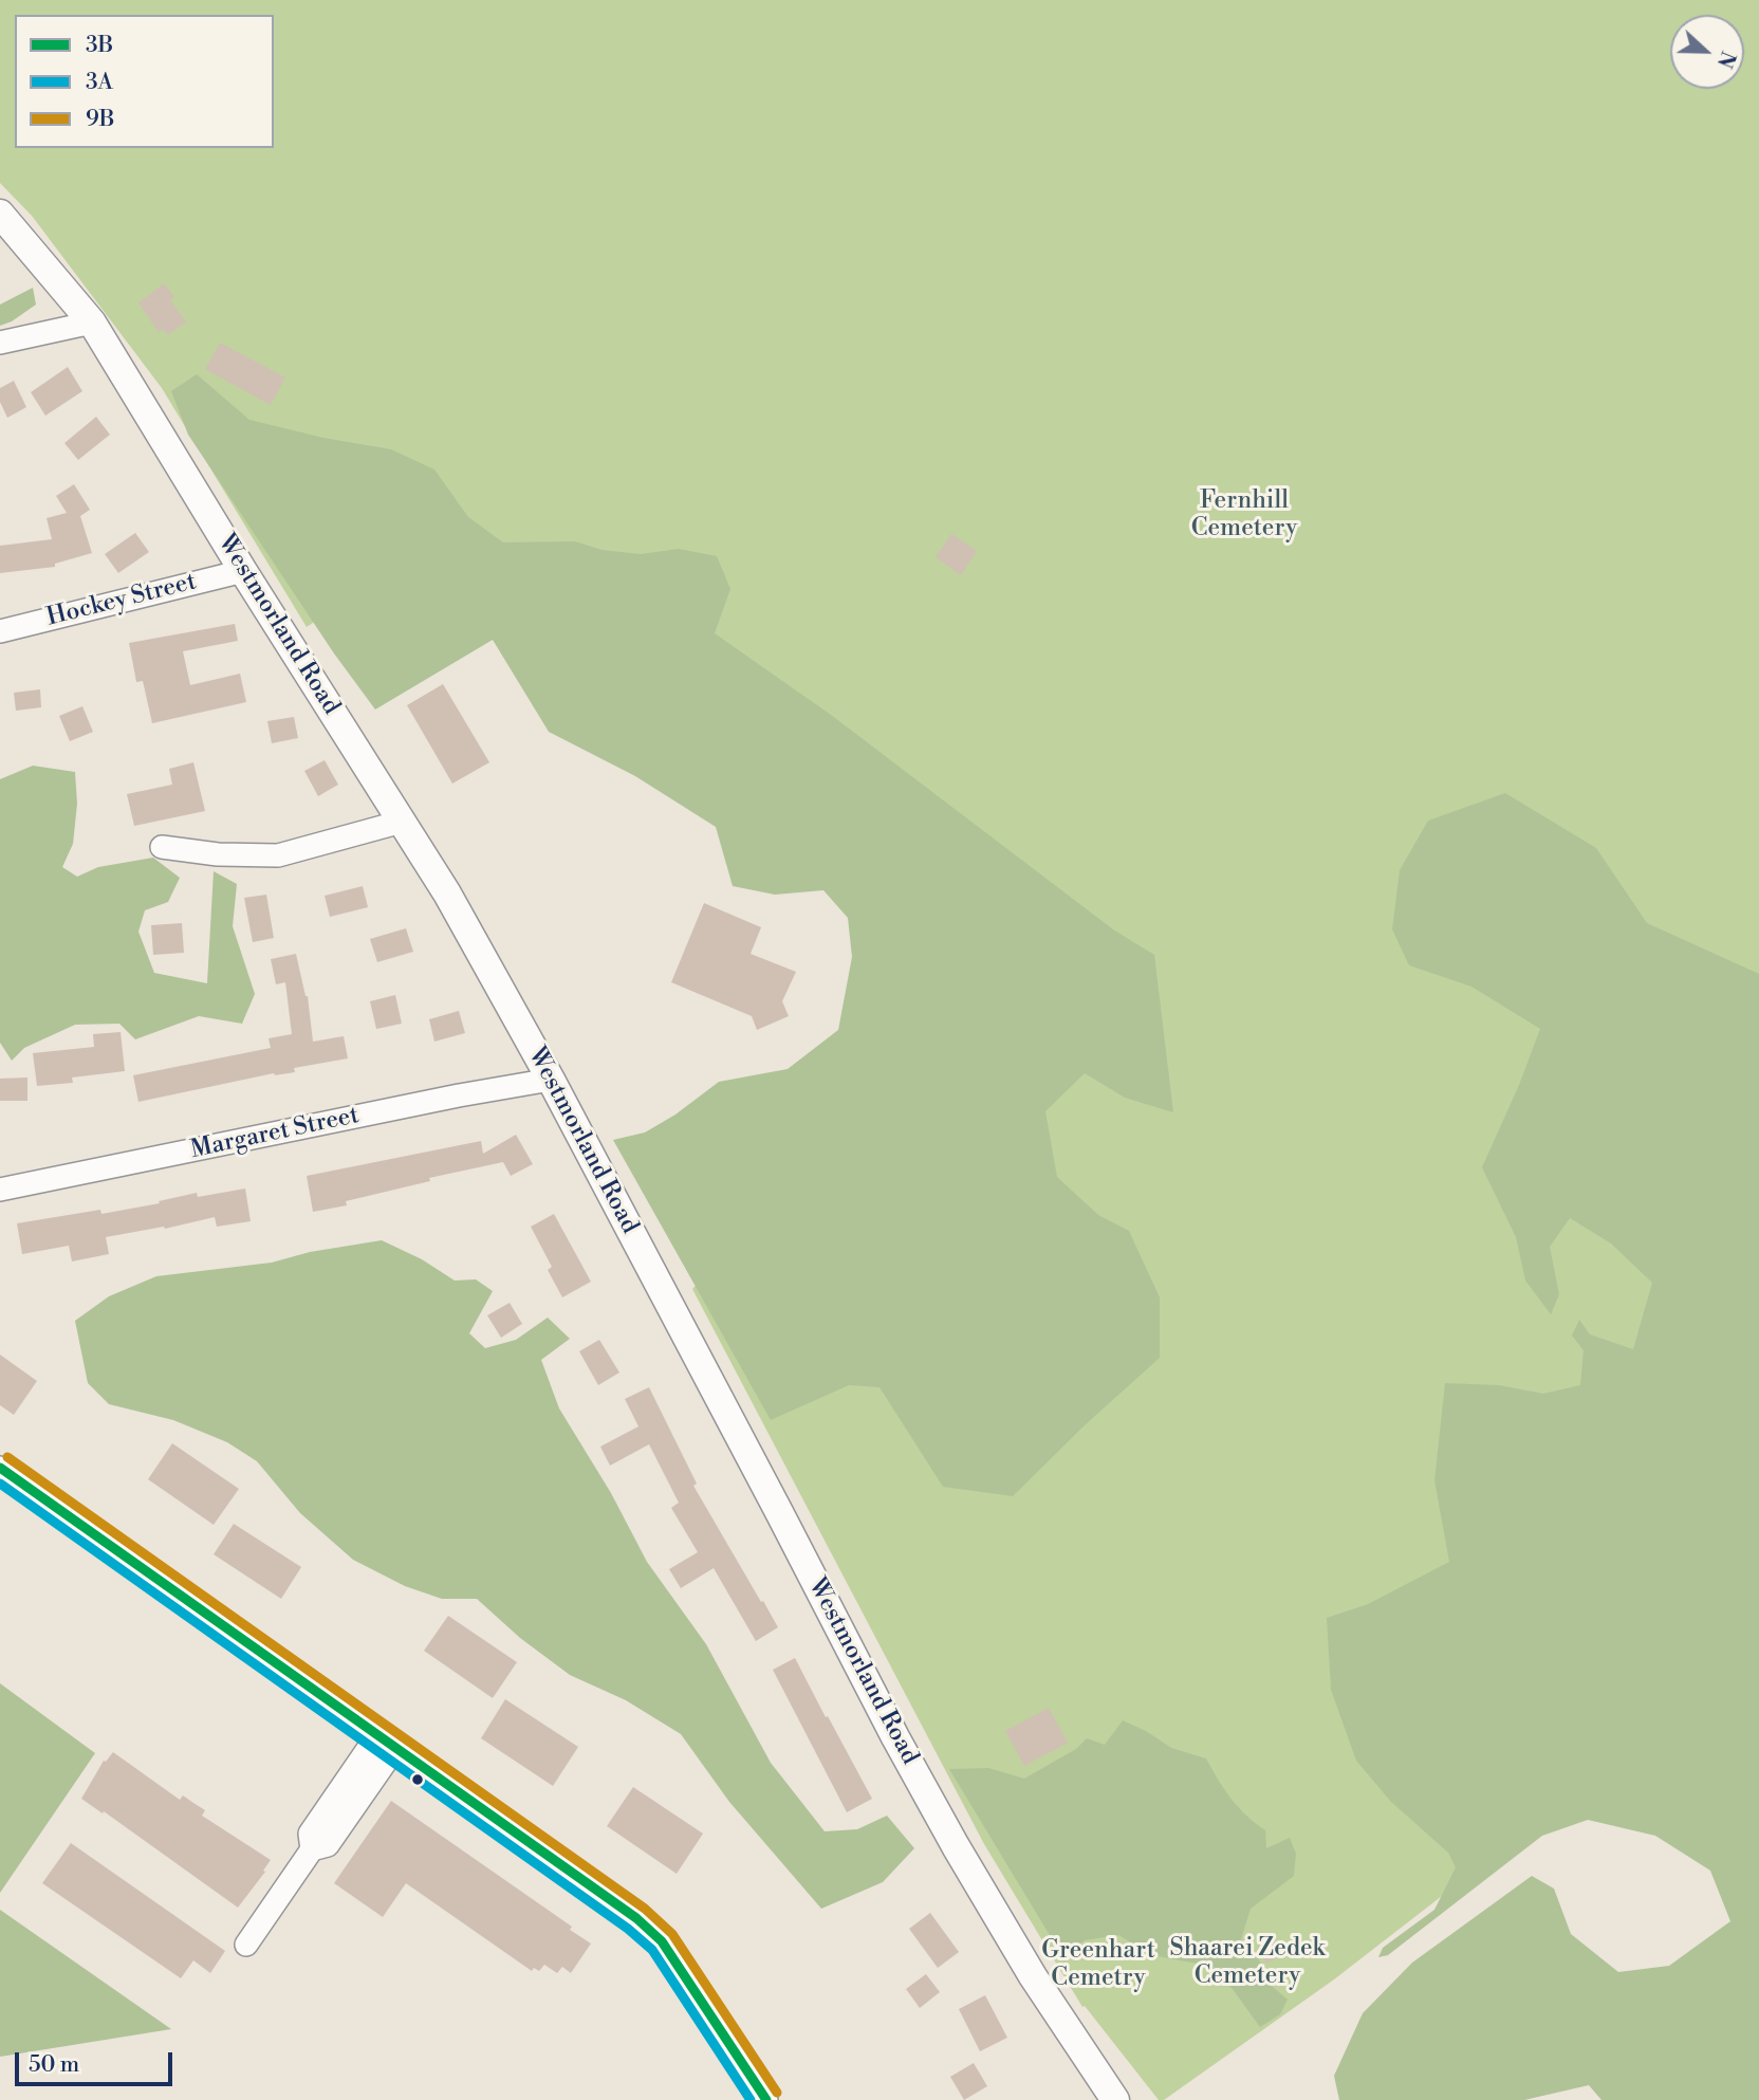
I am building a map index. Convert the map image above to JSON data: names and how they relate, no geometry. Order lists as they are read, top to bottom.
{
  "streets": {
    "street": ["Hockey Street", "Westmorland Road", "Margaret Street"]
  },
  "crossings": [
    ["Hockey Street", "Westmorland Road"],
    ["Westmorland Road", "Margaret Street"]
  ],
  "parks": ["Fernhill Cemetery", "Shaarei Zedek Cemetery", "Greenhart Cemetry"],
  "lines": ["transit line 9B", "transit line 3B", "transit line 3A"],
  "legend": ["3B", "3A", "9B"],
  "scale_bar": "50 m",
  "north": "right"
}
